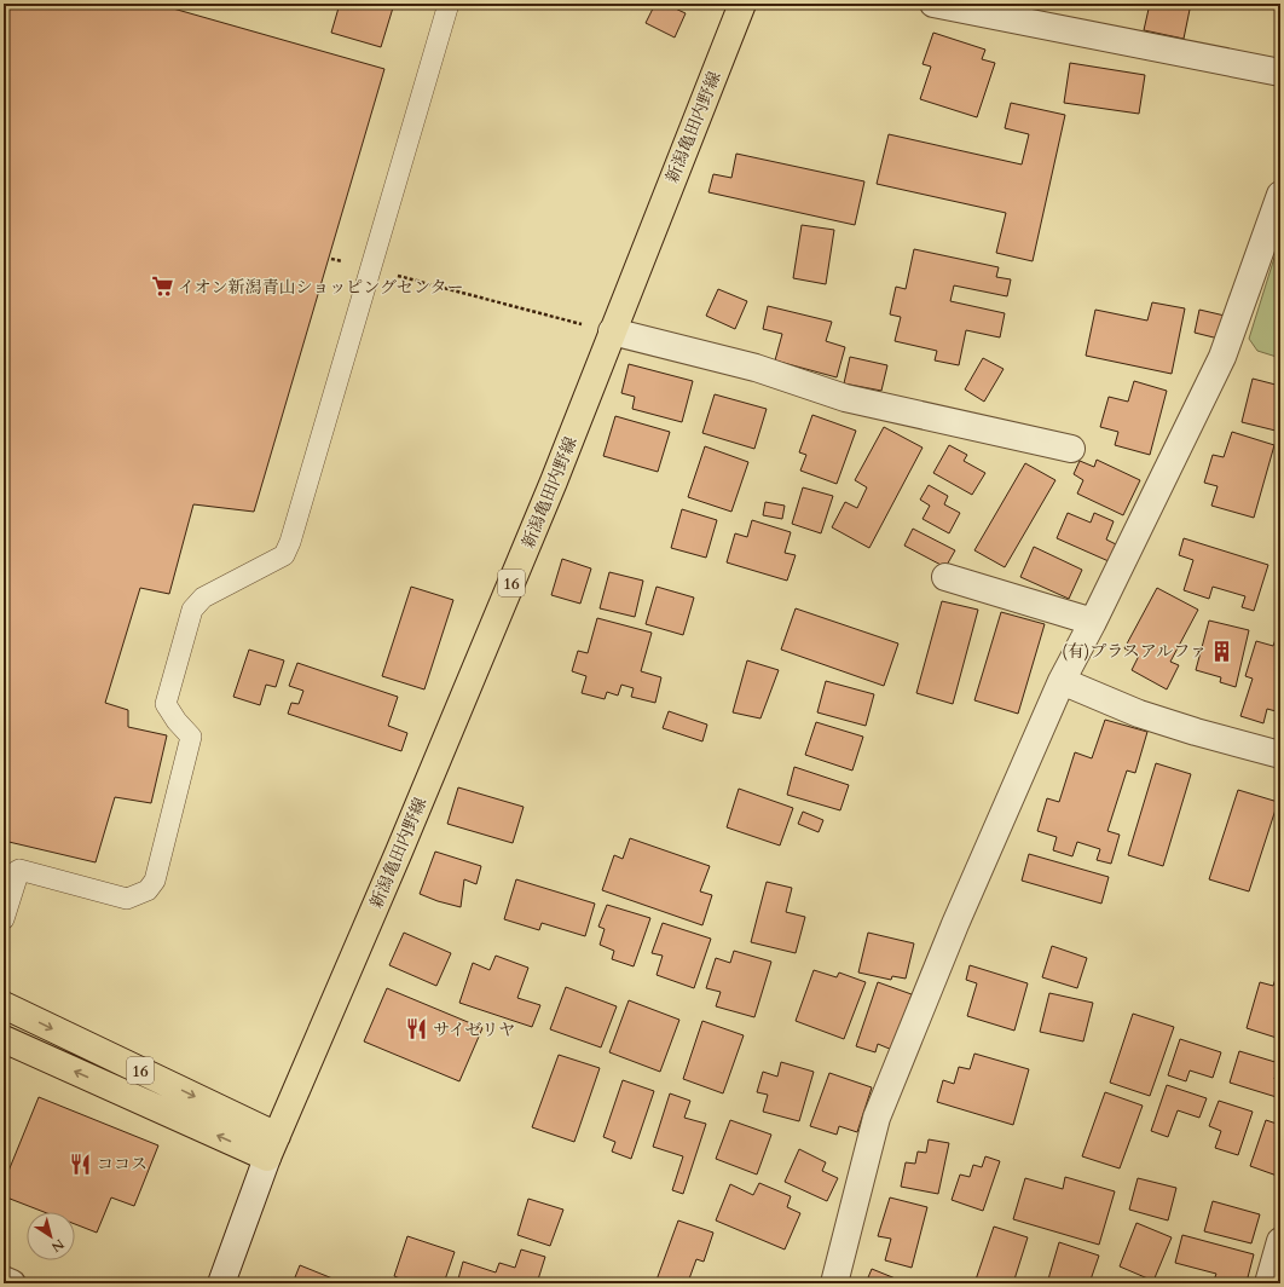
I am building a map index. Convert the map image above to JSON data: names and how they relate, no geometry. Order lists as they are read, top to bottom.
{
  "streets": {
    "main road": ["新潟亀田内野線", "16"]
  },
  "crossings": [
    ["新潟亀田内野線", "16"]
  ],
  "places": {
    "supermarket": ["イオン新潟青山ショッピングセンター"],
    "building": ["(有)プラスアルファ"],
    "restaurant": ["サイゼリヤ", "ココス"]
  },
  "north": "bottom right"
}
